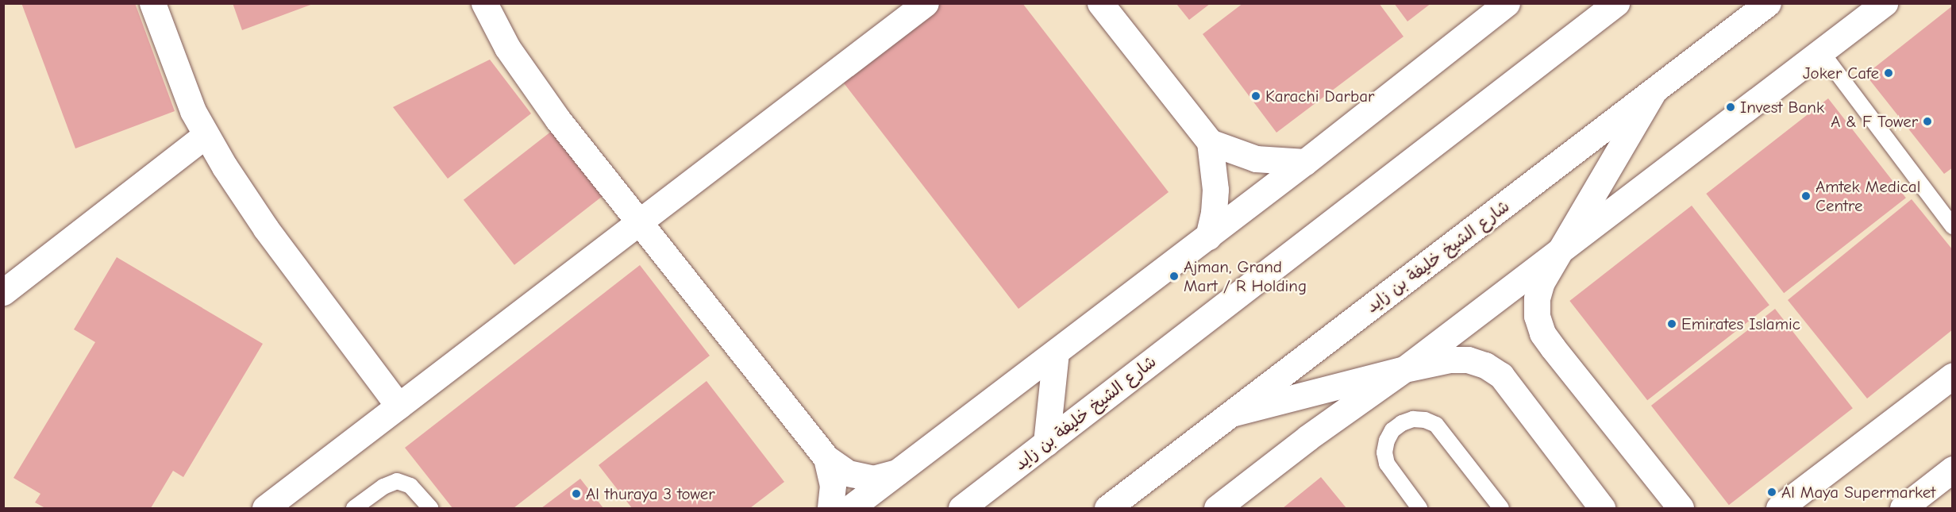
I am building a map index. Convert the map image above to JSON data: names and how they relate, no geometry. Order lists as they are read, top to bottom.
{
  "streets": {
    "street": ["شارع الشيخ خليفة بن زايد"]
  },
  "places": [
    "Joker Cafe",
    "Karachi Darbar",
    "Invest Bank",
    "A & F Tower",
    "Amtek Medical Centre",
    "Ajman, Grand Mart / R Holding",
    "Emirates Islamic",
    "Al Maya Supermarket",
    "Al thuraya 3 tower"
  ]
}
